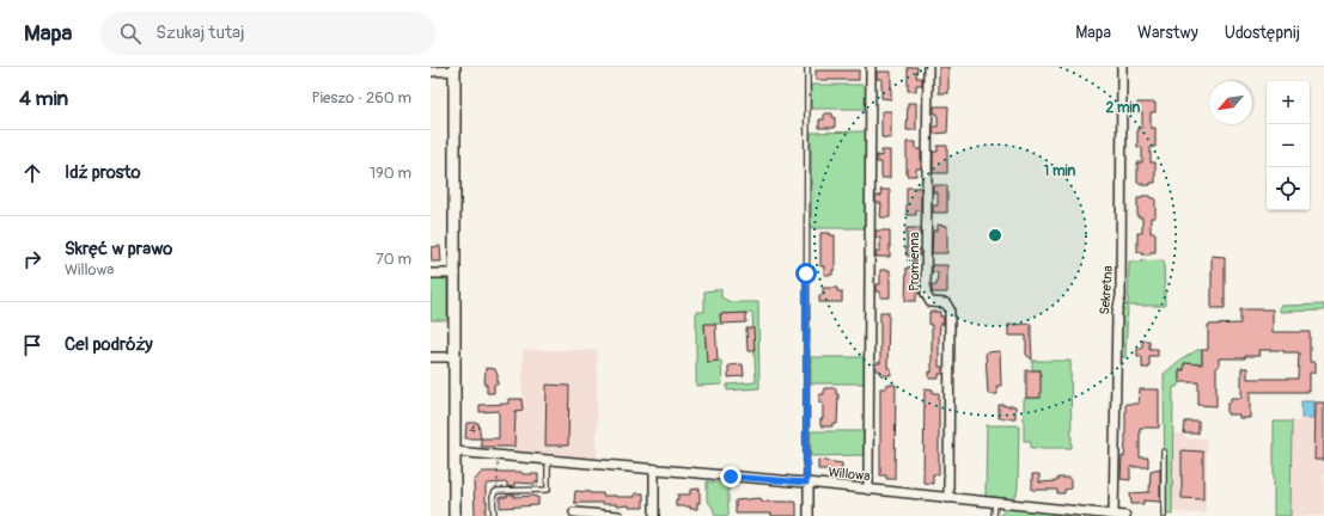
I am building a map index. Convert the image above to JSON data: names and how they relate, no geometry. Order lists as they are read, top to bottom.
{
  "streets": {
    "street": ["Promienna", "Sekretna", "Willowa"]
  },
  "crossings": [
    ["Promienna", "Willowa"],
    ["Sekretna", "Willowa"]
  ],
  "house_numbers": ["4"],
  "north": "bottom left",
  "page": {
    "header": "Mapa",
    "search": "Szukaj tutaj",
    "nav": ["Mapa", "Warstwy", "Udostępnij"],
    "heading": ["4 min", "Pieszo · 260 m"],
    "map_buttons": ["+", "−"],
    "list": [
      ["Idź prosto", "190 m"],
      ["Skręć w prawo", "Willowa", "70 m"],
      "Cel podróży"
    ]
  },
  "rings": ["2 min", "1 min"]
}
